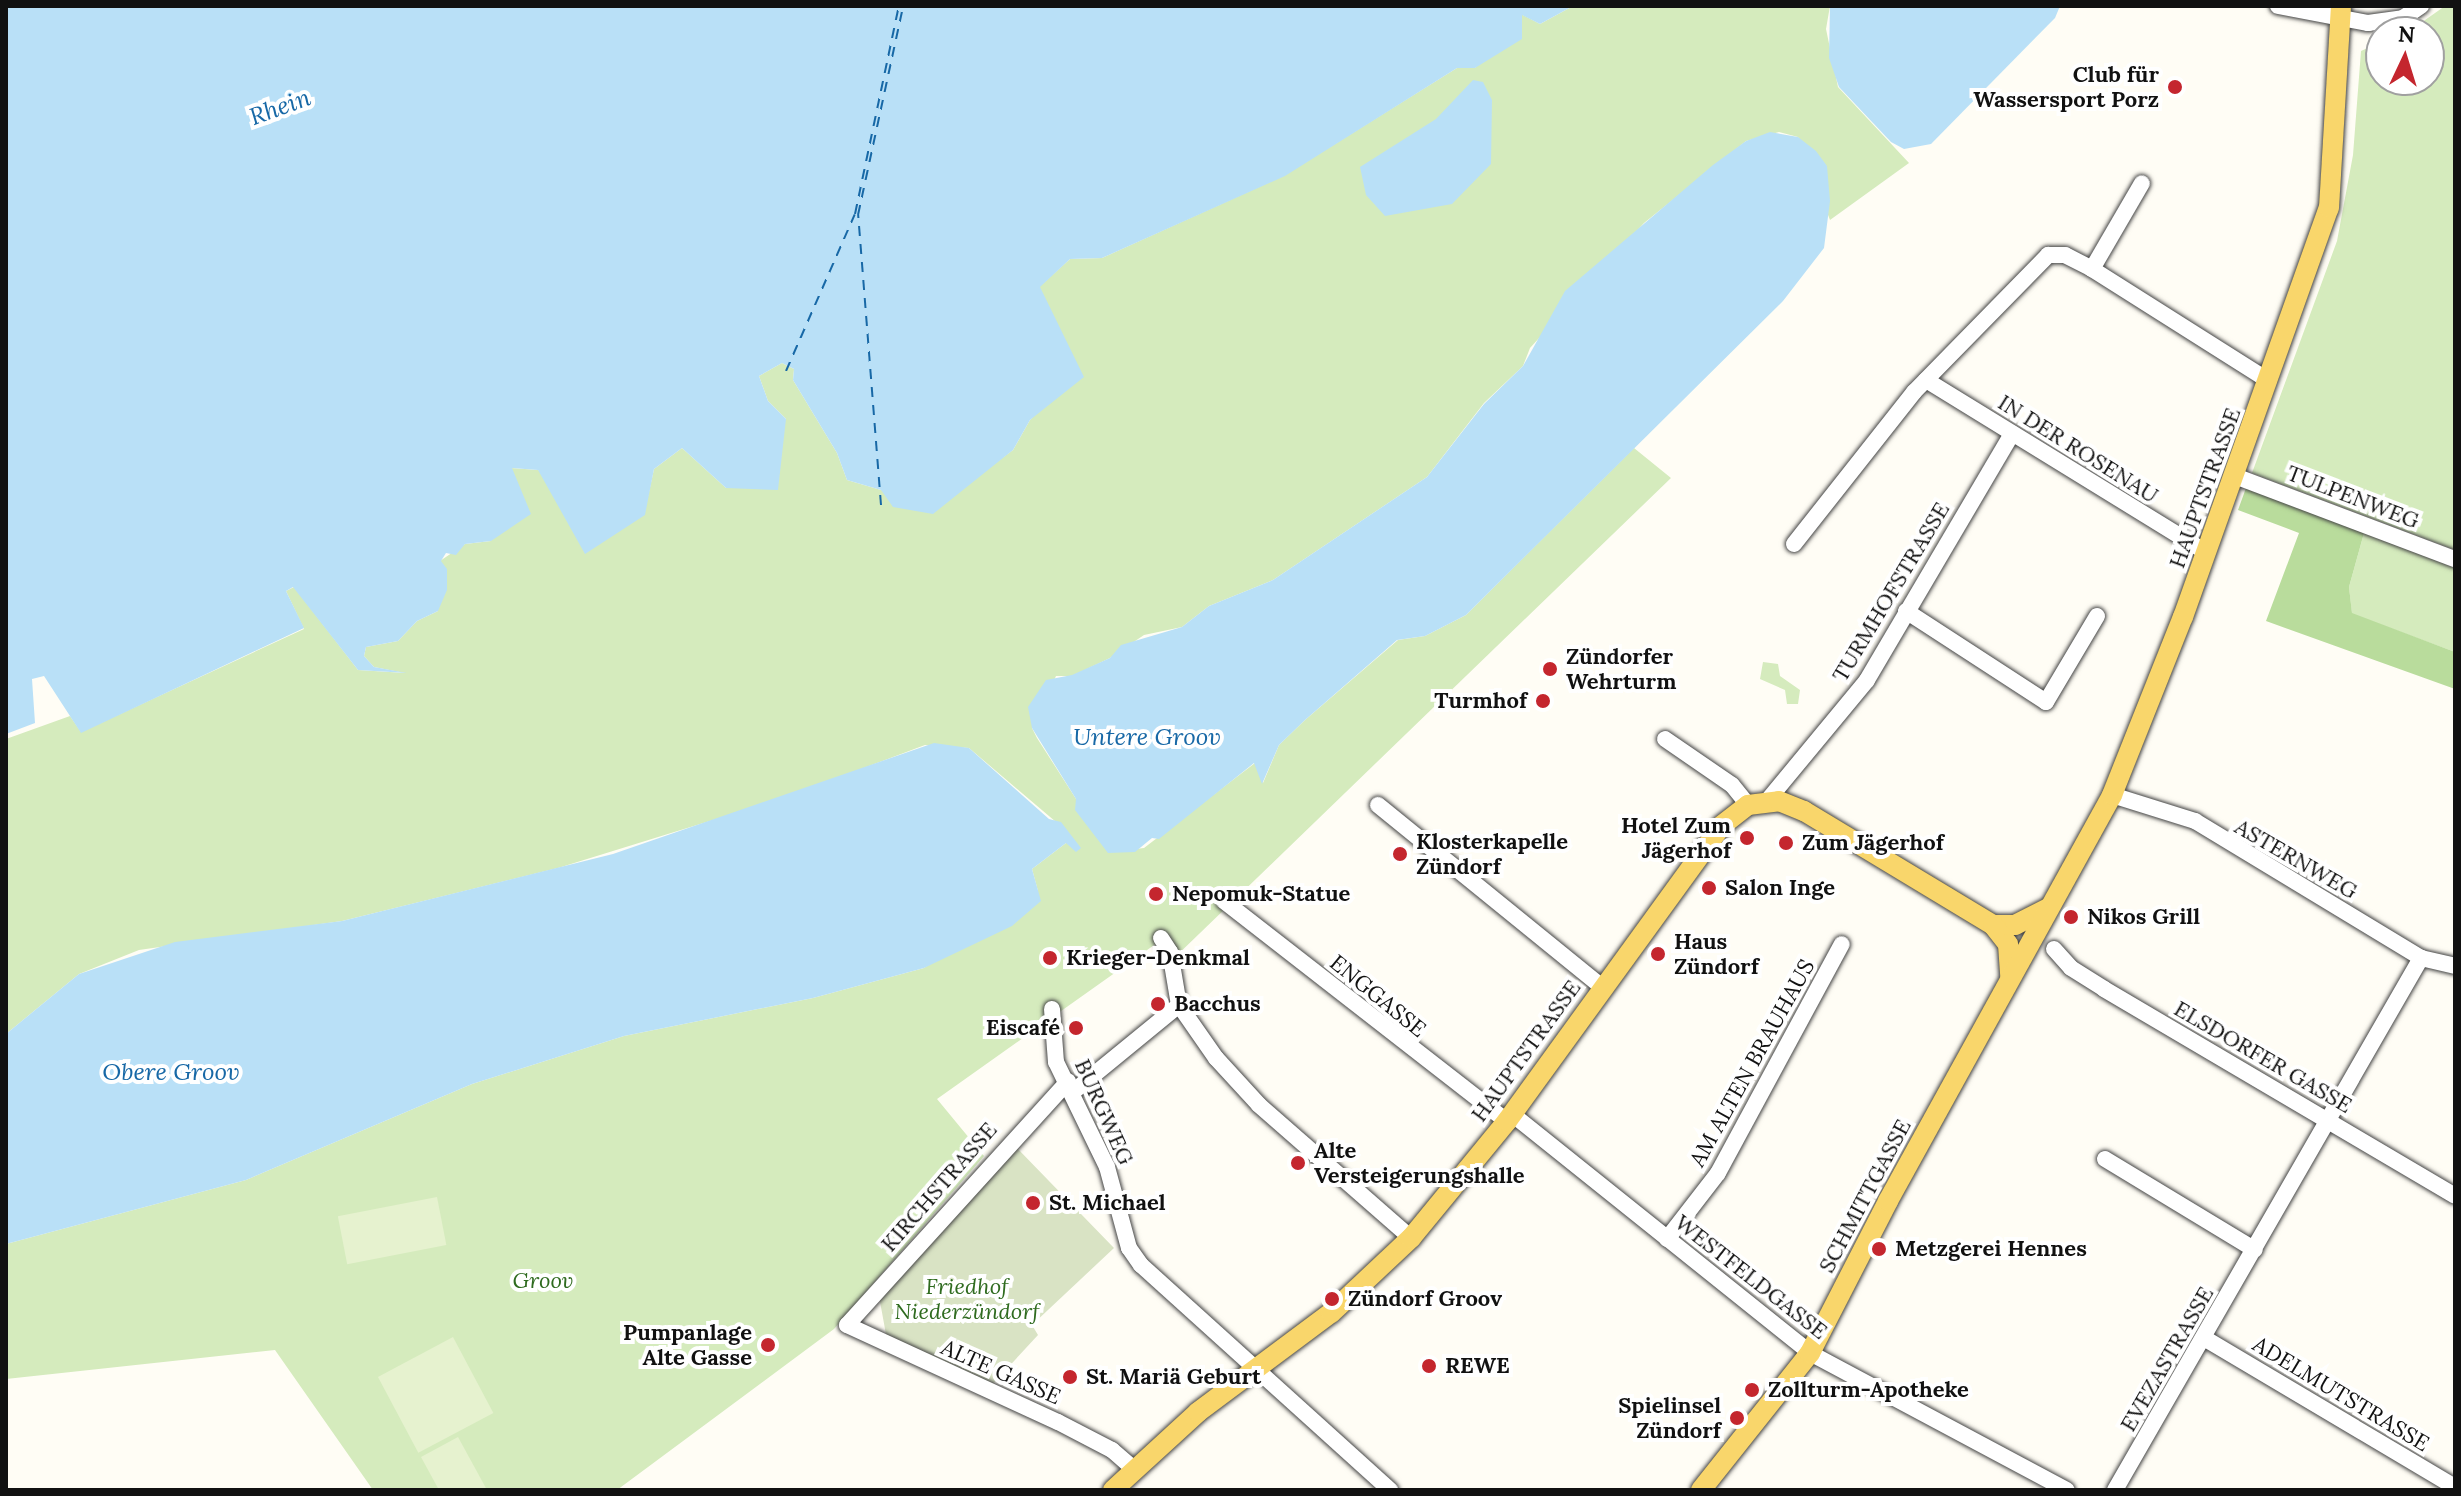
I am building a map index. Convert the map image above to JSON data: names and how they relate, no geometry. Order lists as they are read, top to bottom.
{
  "streets": {
    "main road": ["HAUPTSTRASSE", "SCHMITTGASSE"],
    "street": [
      "IN DER ROSENAU",
      "TULPENWEG",
      "TURMHOFSTRASSE",
      "ASTERNWEG",
      "ENGGASSE",
      "ELSDORFER GASSE",
      "AM ALTEN BRAUHAUS",
      "BURGWEG",
      "KIRCHSTRASSE",
      "WESTFELDGASSE",
      "EVEZASTRASSE",
      "ALTE GASSE",
      "ADELMUTSTRASSE"
    ]
  },
  "crossings": [
    ["IN DER ROSENAU", "HAUPTSTRASSE"],
    ["IN DER ROSENAU", "TURMHOFSTRASSE"],
    ["HAUPTSTRASSE", "TULPENWEG"],
    ["HAUPTSTRASSE", "TURMHOFSTRASSE"],
    ["HAUPTSTRASSE", "ASTERNWEG"],
    ["HAUPTSTRASSE", "ENGGASSE"],
    ["HAUPTSTRASSE", "BURGWEG"],
    ["HAUPTSTRASSE", "SCHMITTGASSE"],
    ["HAUPTSTRASSE", "WESTFELDGASSE"],
    ["HAUPTSTRASSE", "ALTE GASSE"],
    ["ASTERNWEG", "EVEZASTRASSE"],
    ["ENGGASSE", "WESTFELDGASSE"],
    ["ELSDORFER GASSE", "EVEZASTRASSE"],
    ["AM ALTEN BRAUHAUS", "WESTFELDGASSE"],
    ["BURGWEG", "KIRCHSTRASSE"],
    ["KIRCHSTRASSE", "ALTE GASSE"],
    ["SCHMITTGASSE", "WESTFELDGASSE"],
    ["EVEZASTRASSE", "ADELMUTSTRASSE"]
  ],
  "water": ["Rhein", "Untere Groov", "Obere Groov"],
  "parks": ["Groov", "Friedhof Niederzündorf"],
  "places": [
    "Club für Wassersport Porz",
    "Zündorfer Wehrturm",
    "Turmhof",
    "Hotel Zum Jägerhof",
    "Zum Jägerhof",
    "Klosterkapelle Zündorf",
    "Salon Inge",
    "Nepomuk-Statue",
    "Nikos Grill",
    "Haus Zündorf",
    "Krieger-Denkmal",
    "Bacchus",
    "Eiscafé",
    "Alte Versteigerungshalle",
    "St. Michael",
    "Metzgerei Hennes",
    "Zündorf Groov",
    "Pumpanlage Alte Gasse",
    "REWE",
    "St. Mariä Geburt",
    "Zollturm-Apotheke",
    "Spielinsel Zündorf"
  ],
  "north": "top"
}
